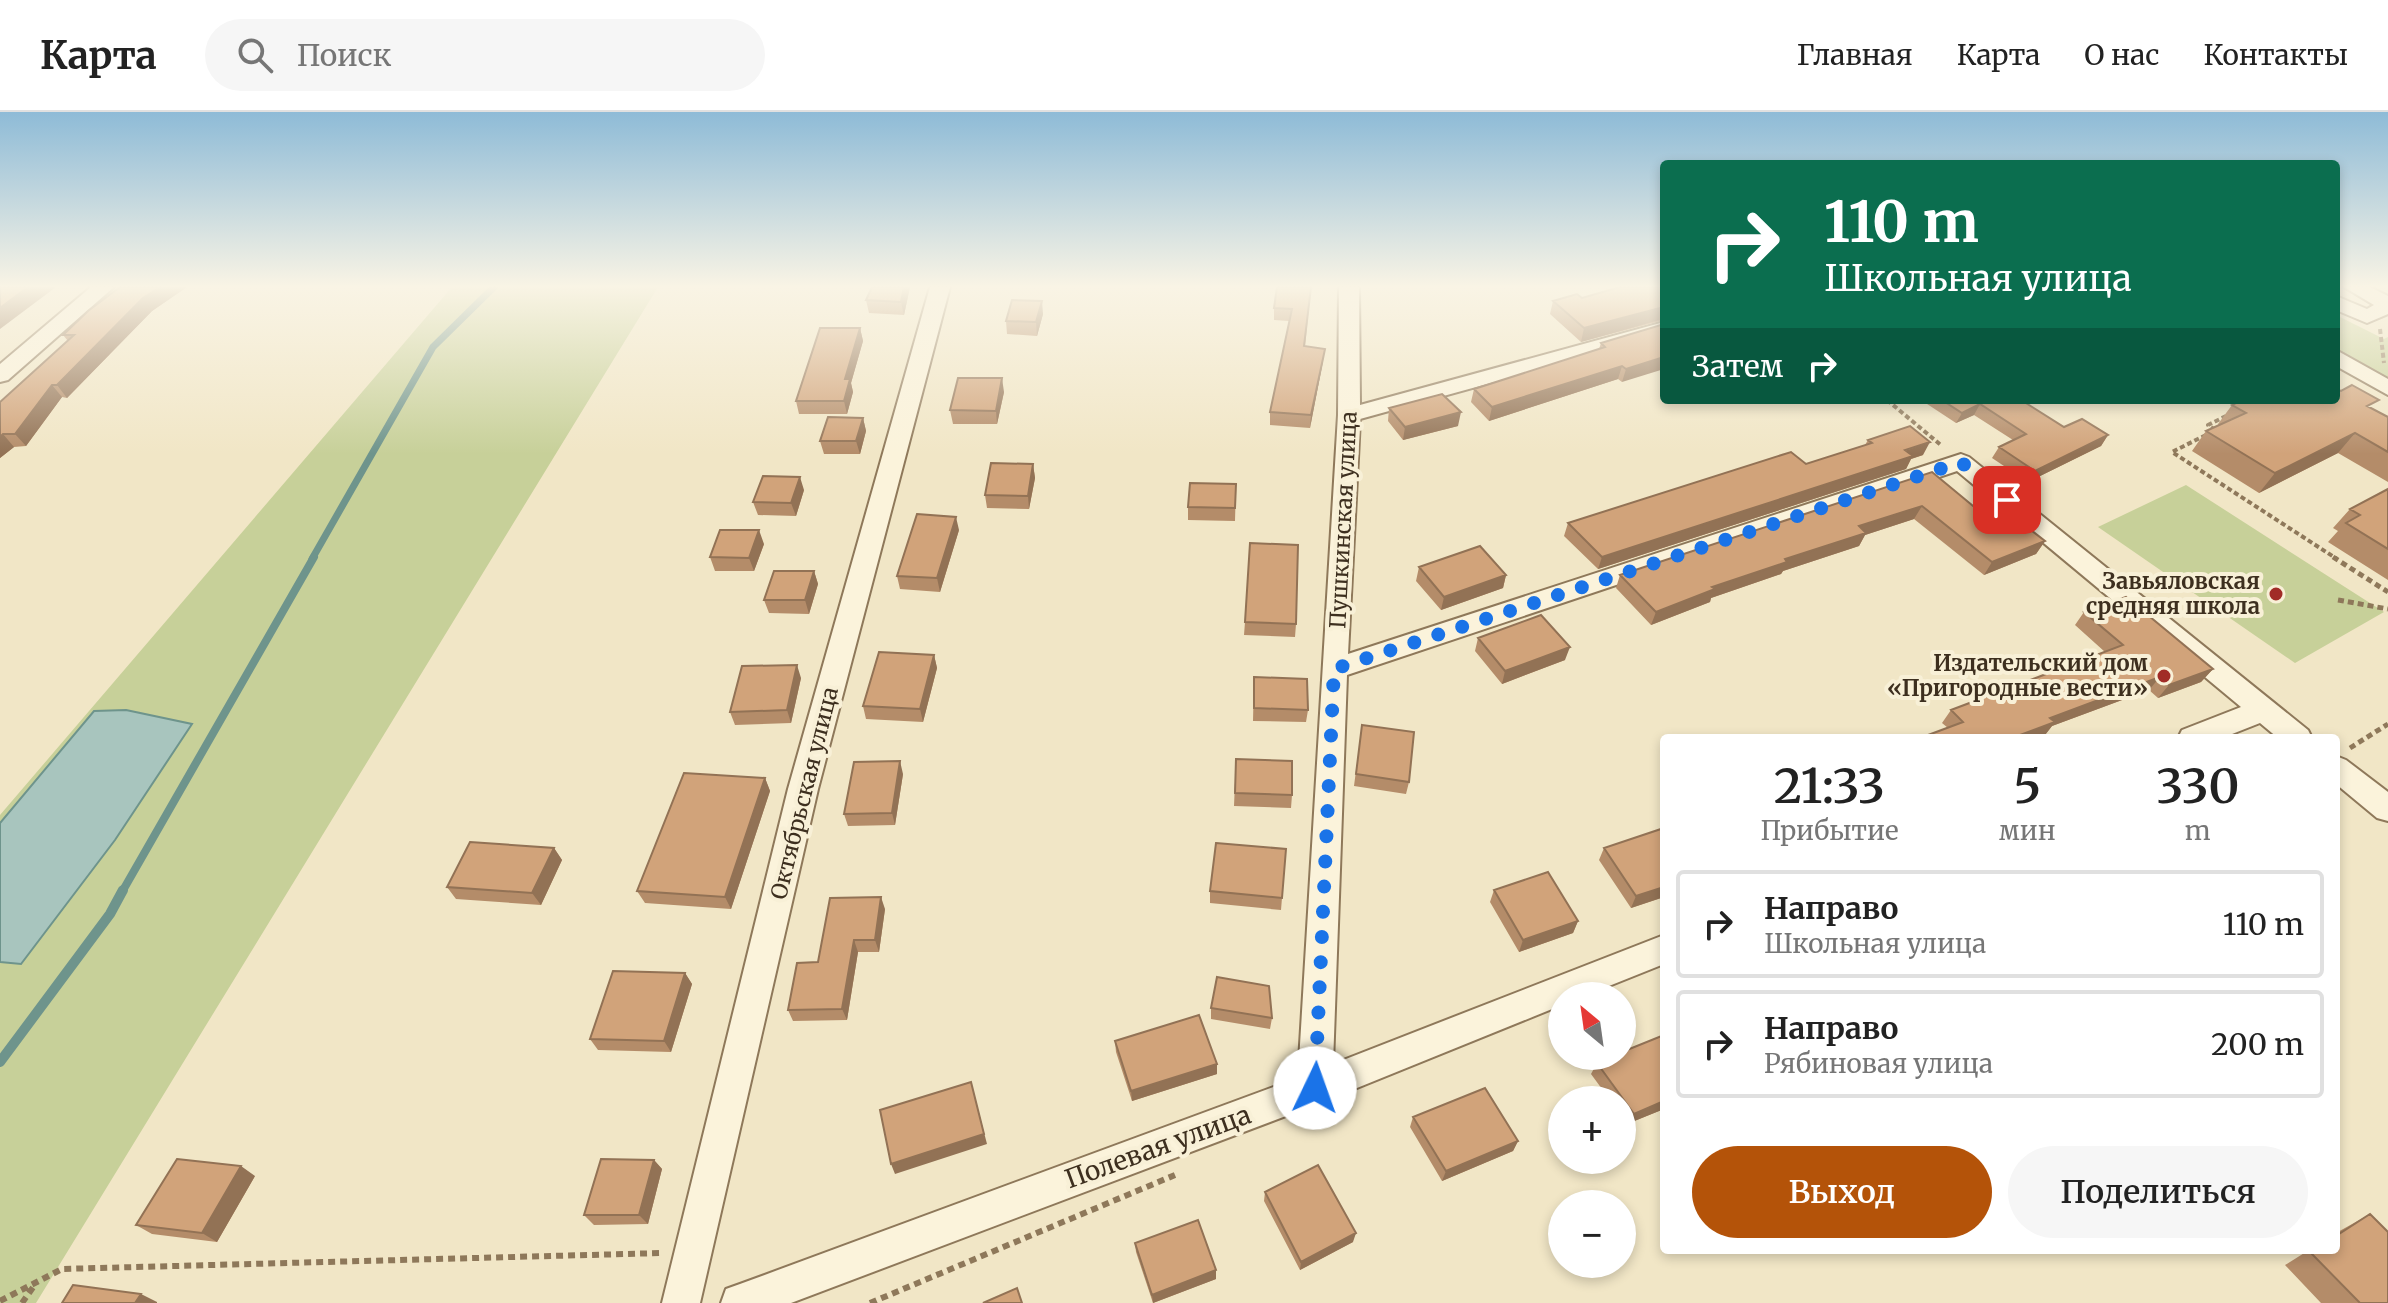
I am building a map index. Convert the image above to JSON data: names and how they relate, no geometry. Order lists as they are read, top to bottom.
{
  "streets": {
    "street": ["Пушкинская улица", "Октябрьская улица", "Полевая улица"]
  },
  "crossings": [
    ["Пушкинская улица", "Полевая улица"]
  ],
  "places": ["Завьяловская средняя школа", "Издательский дом «Пригородные вести»"],
  "north": "top left",
  "page": {
    "header": "Карта",
    "search": "Поиск",
    "nav": [
      "Главная",
      "Карта",
      "О нас",
      "Контакты"
    ],
    "turn": ["110 m", "Школьная улица"],
    "then": "Затем",
    "eta": [
      "21:33",
      "Прибытие",
      "5",
      "мин",
      "330",
      "m"
    ],
    "list": [
      {
        "name": "Направо",
        "note": "Школьная улица",
        "value": "110 m"
      },
      {
        "name": "Направо",
        "note": "Рябиновая улица",
        "value": "200 m"
      }
    ],
    "map_buttons": ["+", "−"],
    "buttons": ["Выход", "Поделиться"]
  }
}
